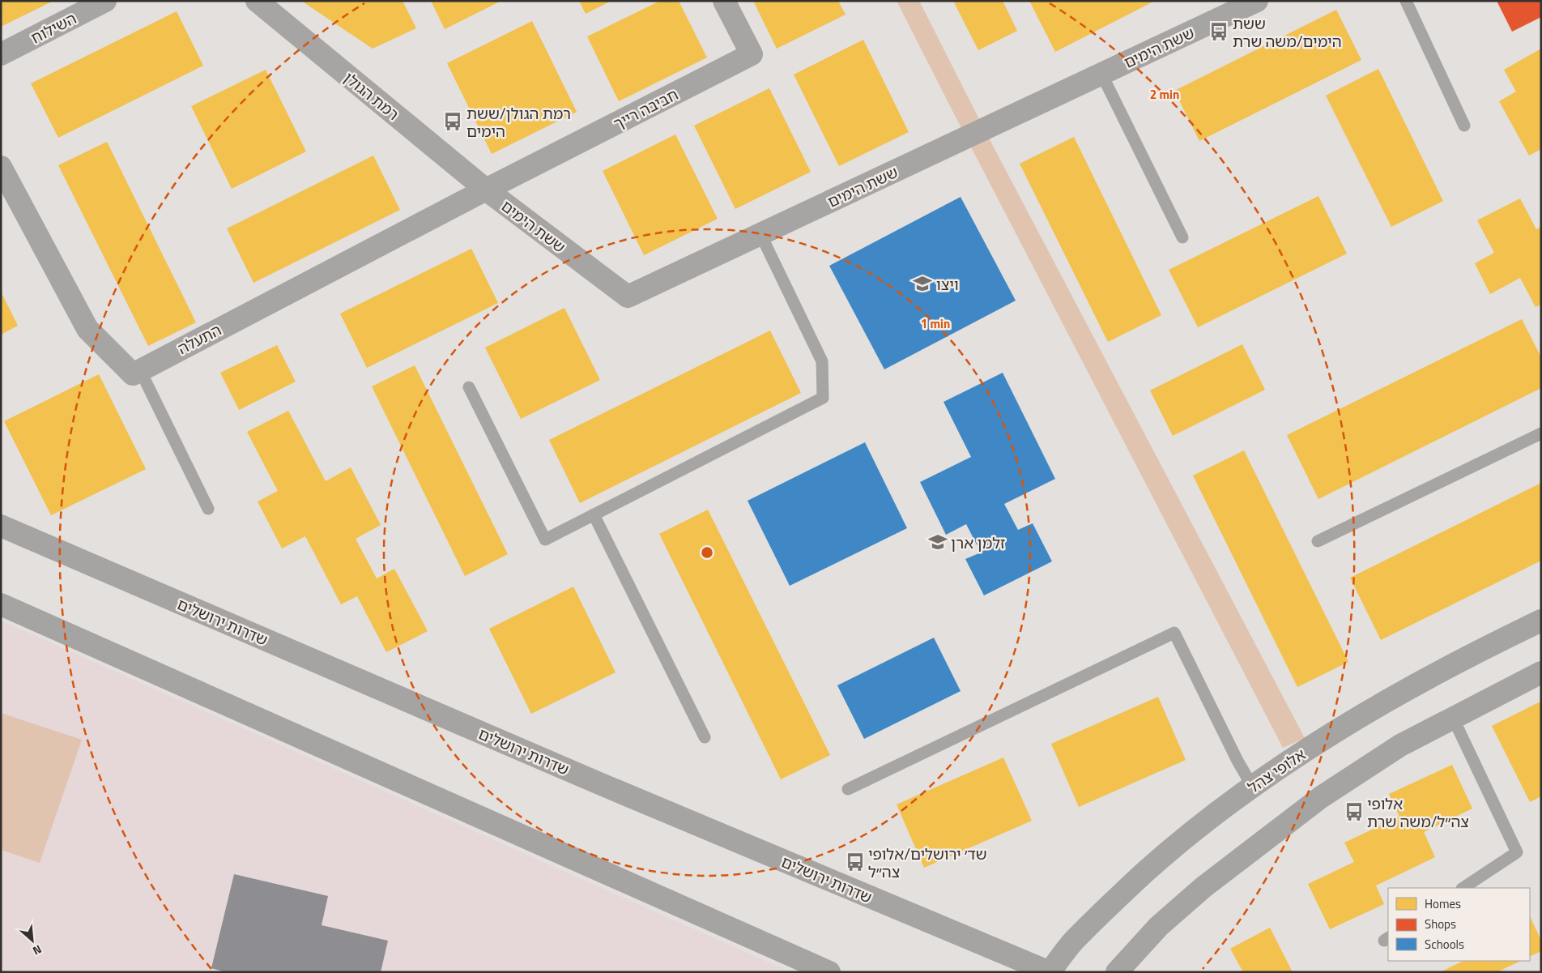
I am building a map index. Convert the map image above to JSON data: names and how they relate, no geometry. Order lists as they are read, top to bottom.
{
  "streets": {
    "main road": ["שדרות ירושלים", "אלופי צהל"],
    "street": [
      "השילוח",
      "ששת הימים",
      "רמת הגולן",
      "חביבה רייך",
      "התעלה"
    ]
  },
  "crossings": [
    ["ששת הימים", "רמת הגולן"],
    ["ששת הימים", "חביבה רייך"],
    ["ששת הימים", "התעלה"],
    ["רמת הגולן", "חביבה רייך"],
    ["רמת הגולן", "התעלה"],
    ["חביבה רייך", "התעלה"],
    ["שדרות ירושלים", "אלופי צהל"]
  ],
  "places": {
    "bus stop": [
      "ששת הימים/משה שרת",
      "רמת הגולן/ששת הימים",
      "אלופי צה״ל/משה שרת",
      "שד׳ ירושלים/אלופי צה״ל"
    ],
    "school or university": ["ויצו", "זלמן ארן"]
  },
  "legend": ["Homes", "Shops", "Schools"],
  "north": "bottom right",
  "rings": ["2 min", "1 min"]
}
